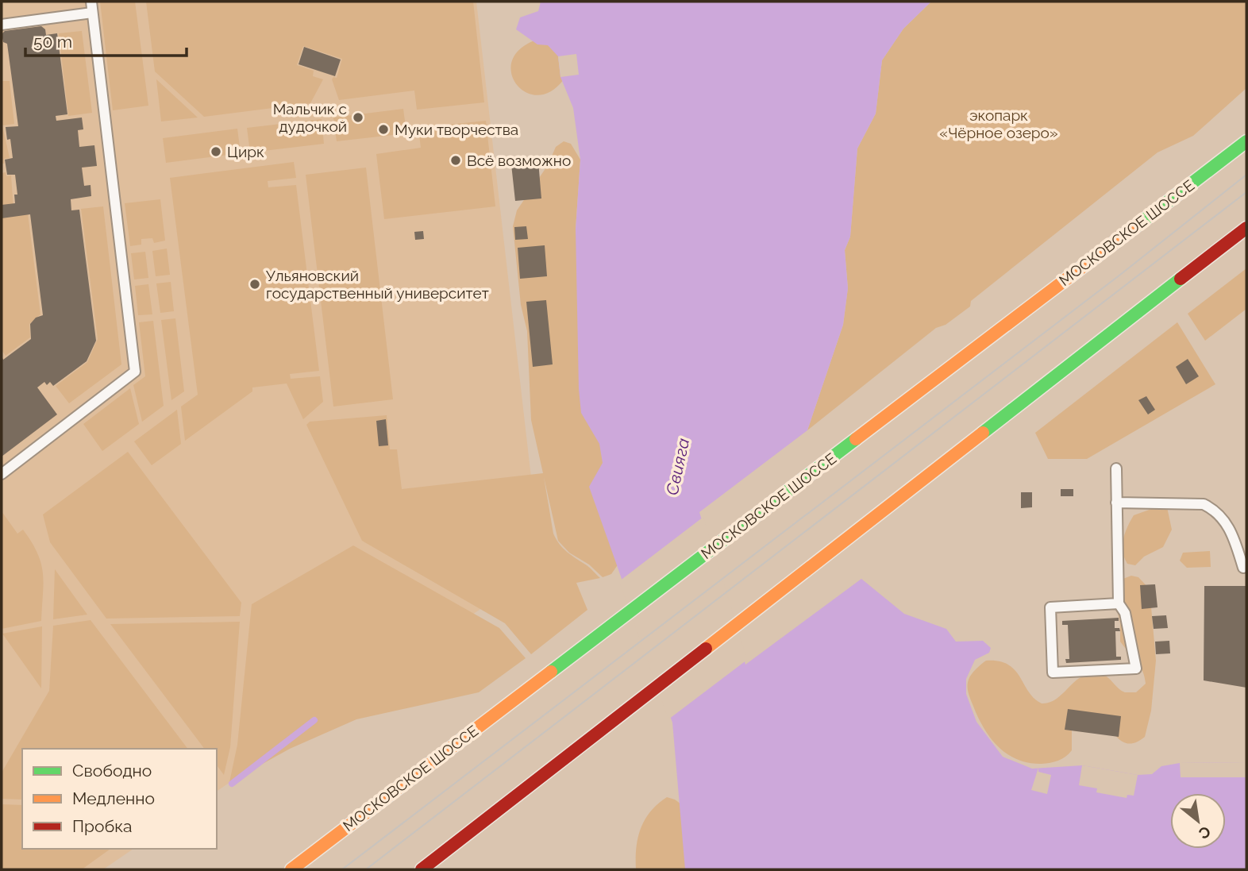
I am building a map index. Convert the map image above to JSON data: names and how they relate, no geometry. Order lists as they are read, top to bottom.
{
  "streets": {
    "main road": ["МОСКОВСКОЕ ШОССЕ"]
  },
  "water": ["Свияга"],
  "parks": ["экопарк «Чёрное озеро»"],
  "places": [
    "Мальчик с дудочкой",
    "Муки творчества",
    "Цирк",
    "Всё возможно",
    "Ульяновский государственный университет"
  ],
  "legend": ["Свободно", "Медленно", "Пробка"],
  "scale_bar": "50 m",
  "north": "bottom right"
}
